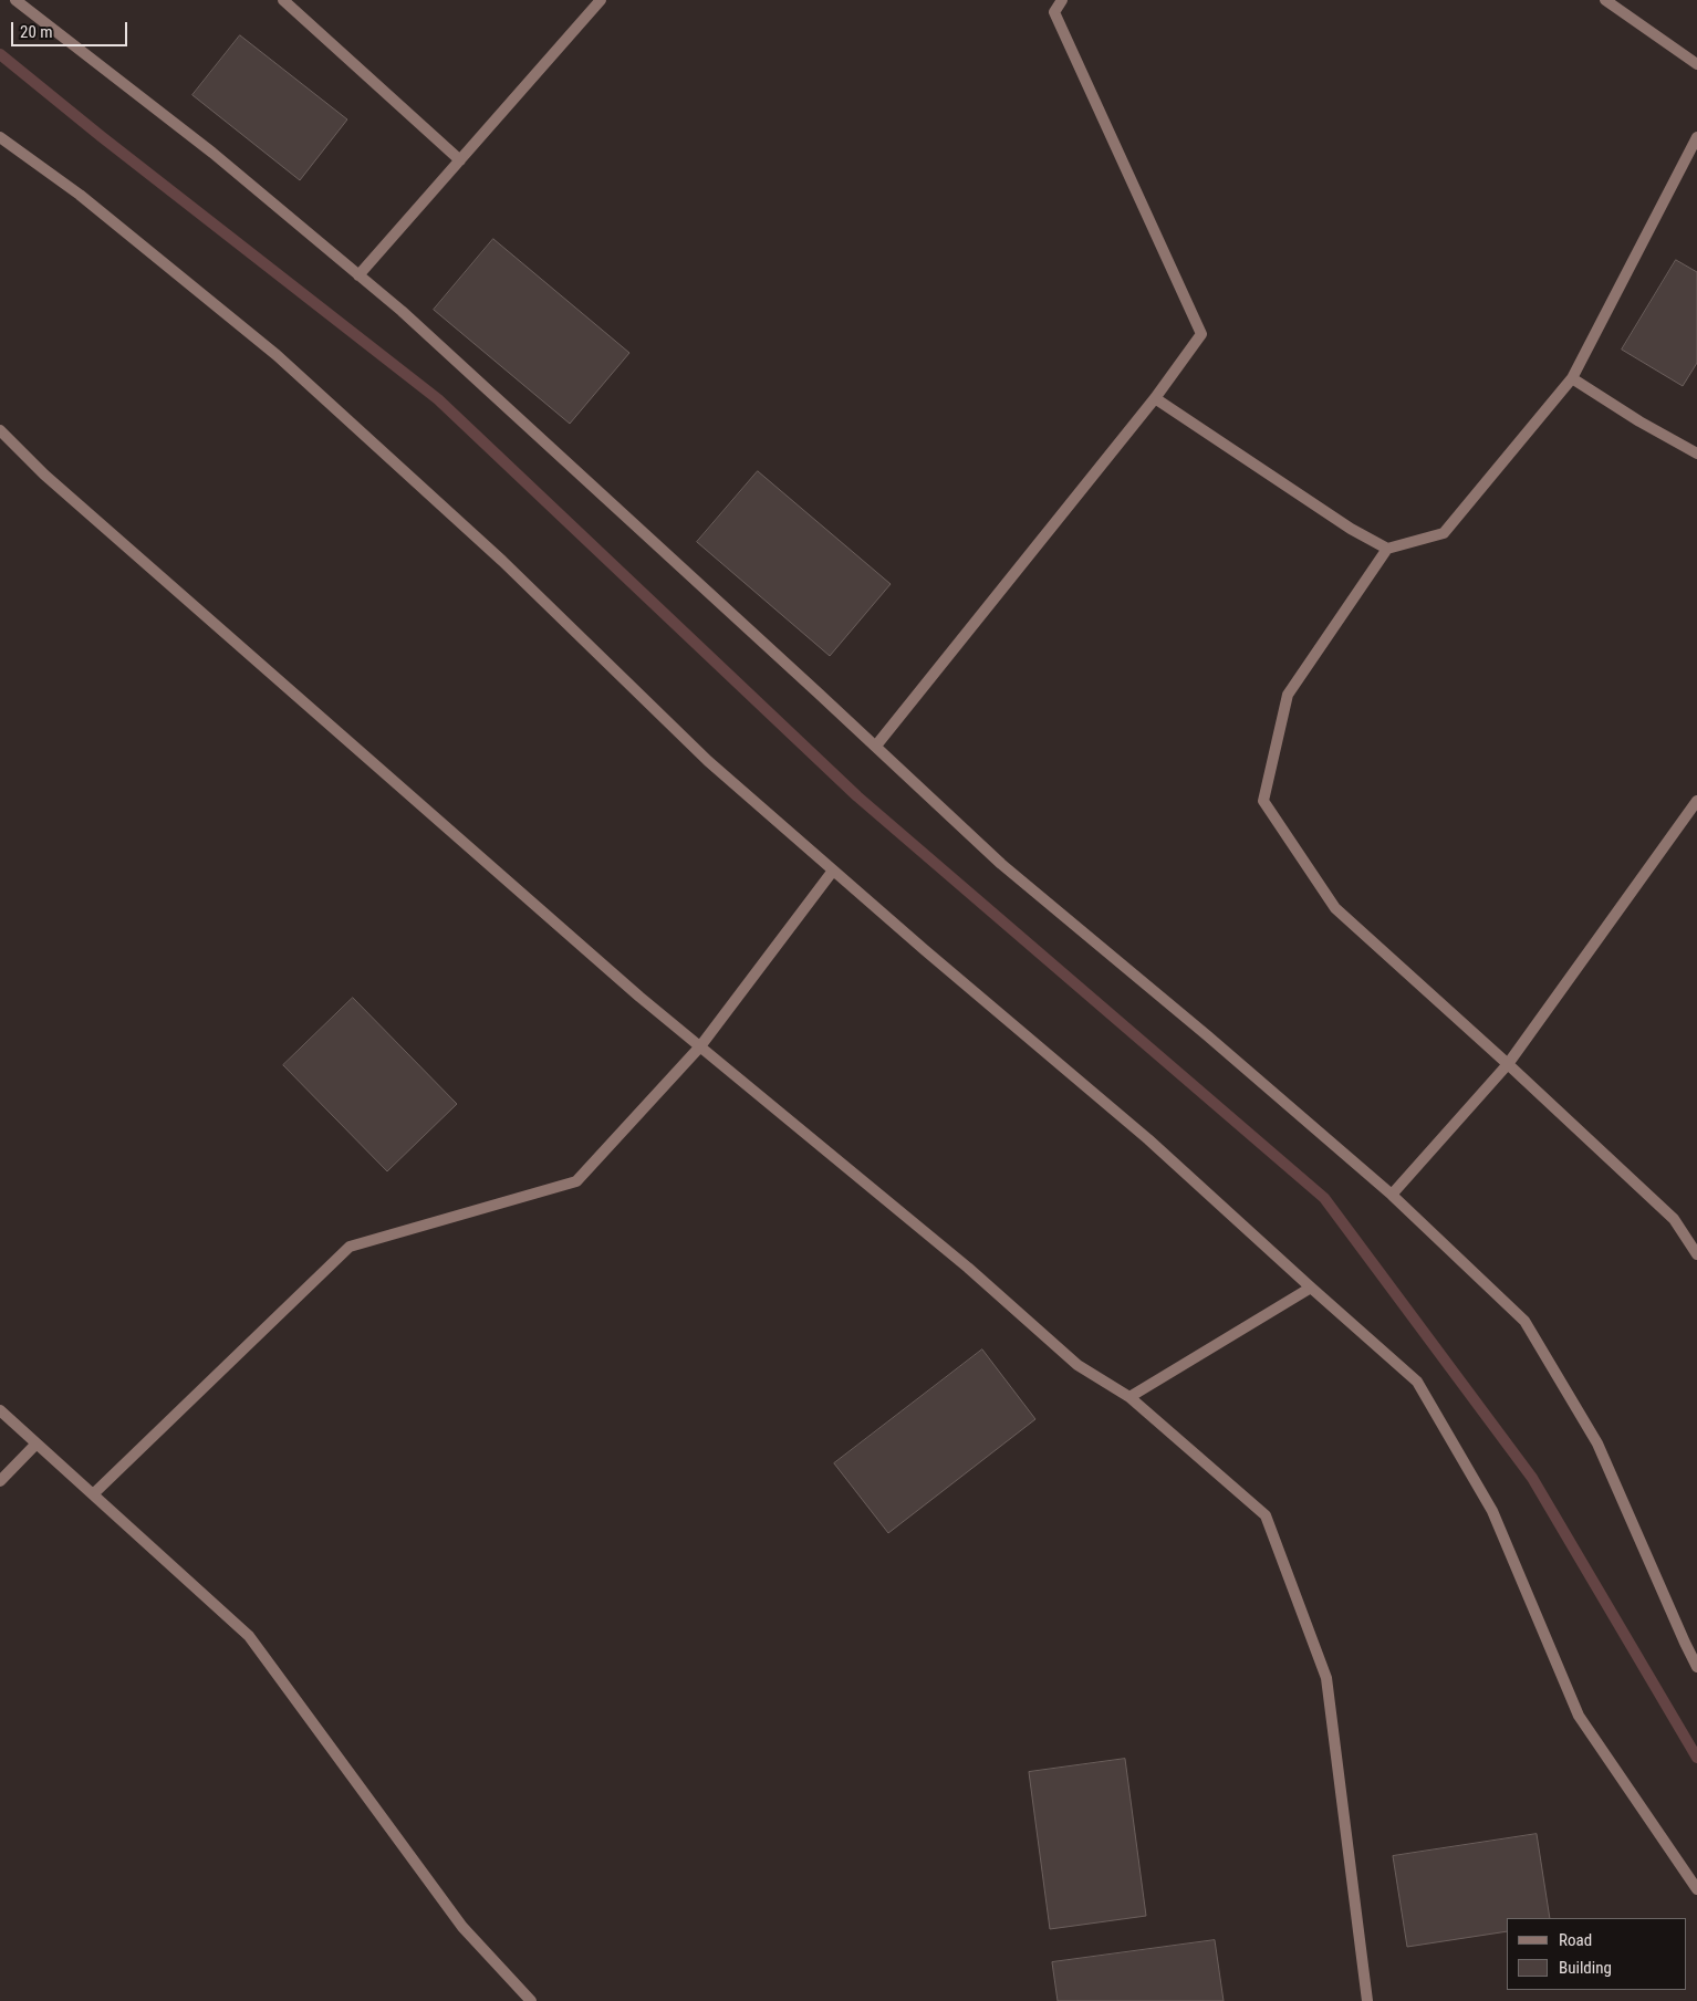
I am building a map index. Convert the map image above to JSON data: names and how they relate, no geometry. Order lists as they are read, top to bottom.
{
  "legend": ["Road", "Building"],
  "scale_bar": "20 m"
}
